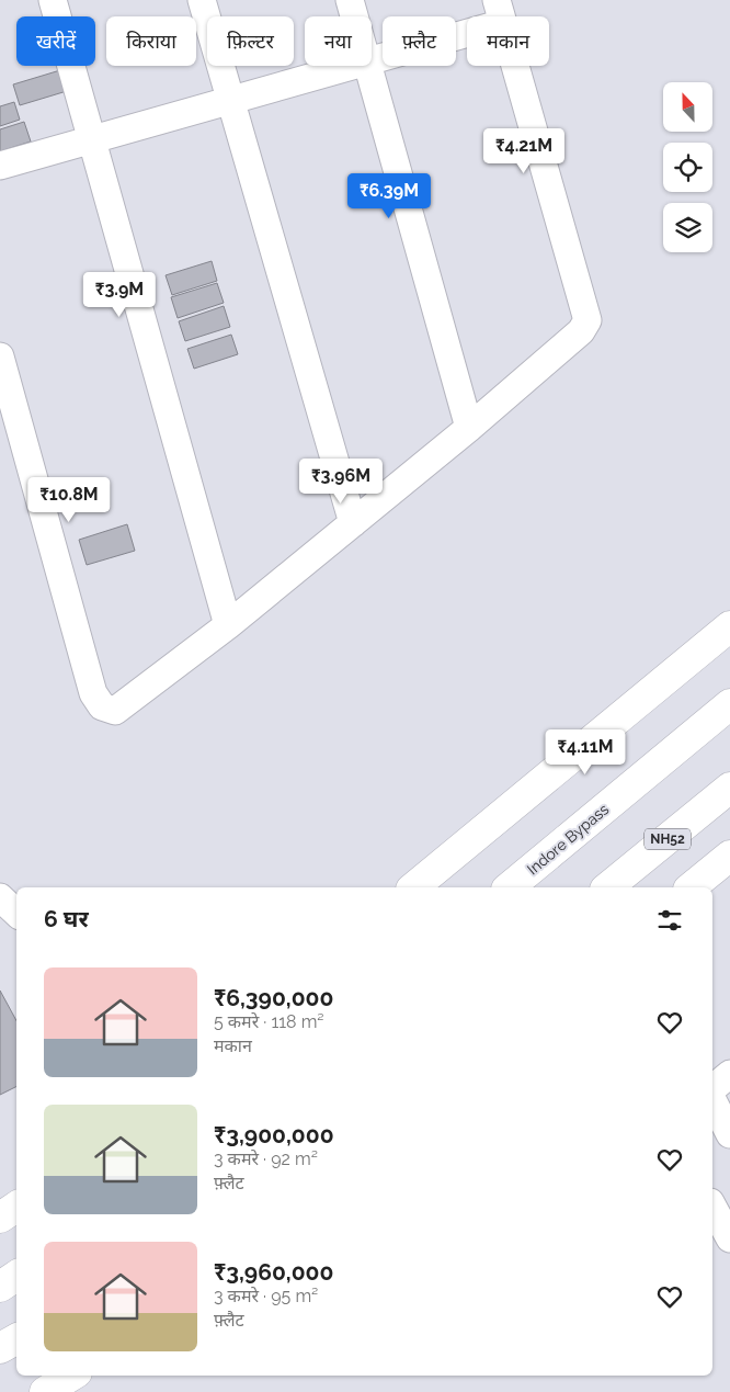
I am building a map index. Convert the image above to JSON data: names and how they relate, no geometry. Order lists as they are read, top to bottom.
{
  "streets": {
    "main road": ["Indore Bypass", "NH52"]
  },
  "north": "top",
  "page": {
    "chip": [
      "खरीदें",
      "किराया",
      "फ़िल्टर",
      "नया",
      "फ़्लैट",
      "मकान"
    ],
    "price": [
      "₹4.21M",
      "₹6.39M",
      "₹3.9M",
      "₹3.96M",
      "₹10.8M",
      "₹4.11M"
    ],
    "heading": "6 घर",
    "list": [
      {
        "name": "₹6,390,000",
        "note": "5 कमरे · 118 m² · मकान"
      },
      {
        "name": "₹3,900,000",
        "note": "3 कमरे · 92 m² · फ़्लैट"
      },
      {
        "name": "₹3,960,000",
        "note": "3 कमरे · 95 m² · फ़्लैट"
      }
    ]
  }
}
